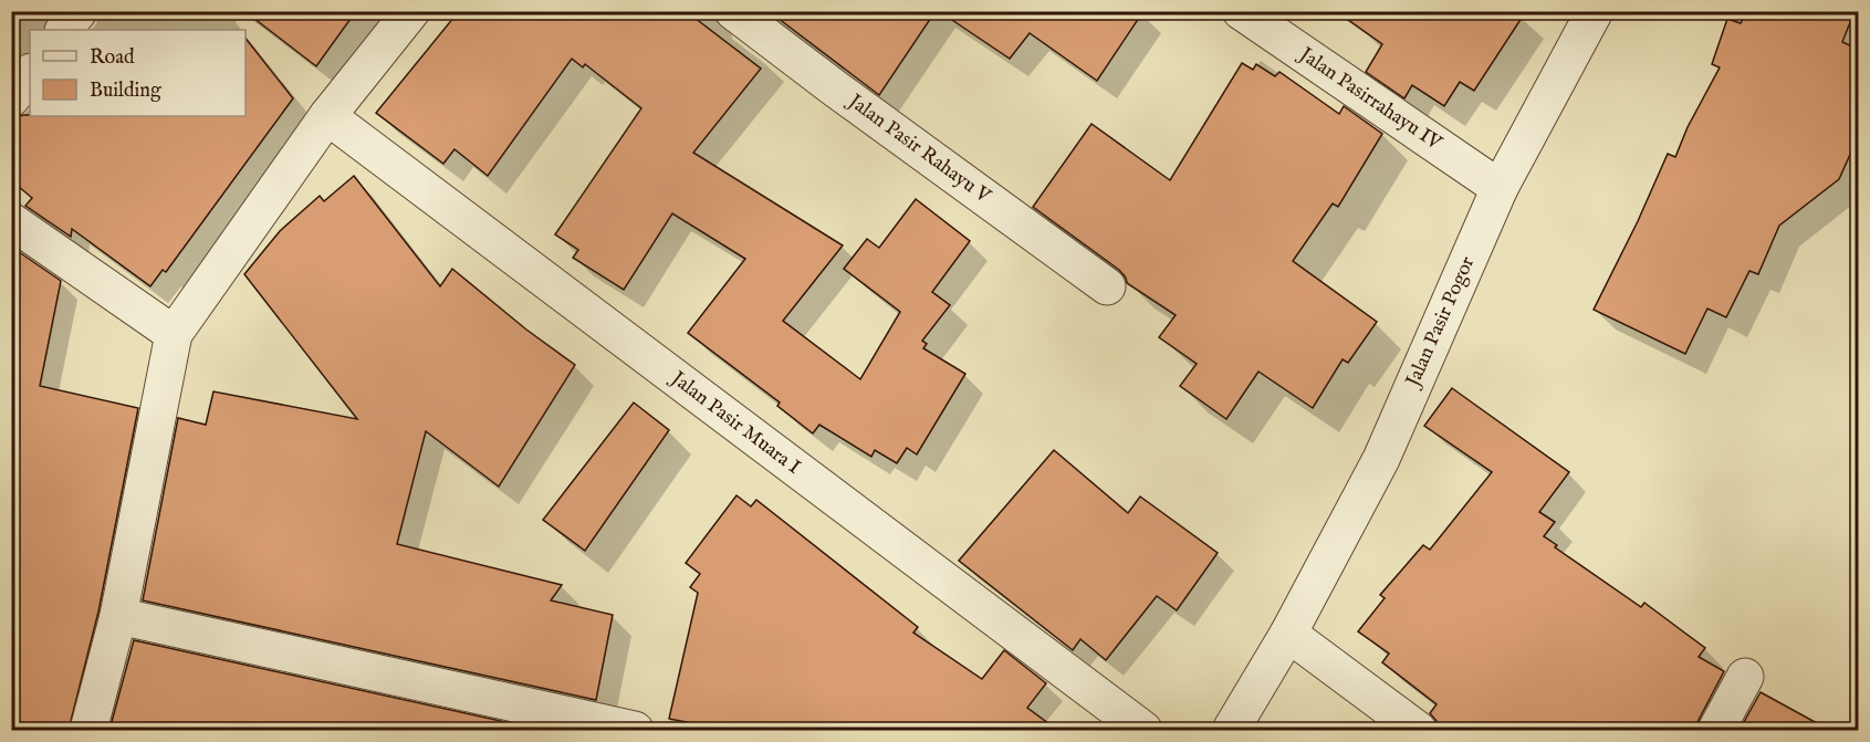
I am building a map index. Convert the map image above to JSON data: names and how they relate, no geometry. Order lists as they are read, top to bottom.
{
  "streets": {
    "street": [
      "Jalan Pasirrahayu IV",
      "Jalan Pasir Rahayu V",
      "Jalan Pasir Pogor",
      "Jalan Pasir Muara I"
    ]
  },
  "crossings": [
    ["Jalan Pasirrahayu IV", "Jalan Pasir Pogor"]
  ],
  "legend": ["Road", "Building"]
}
